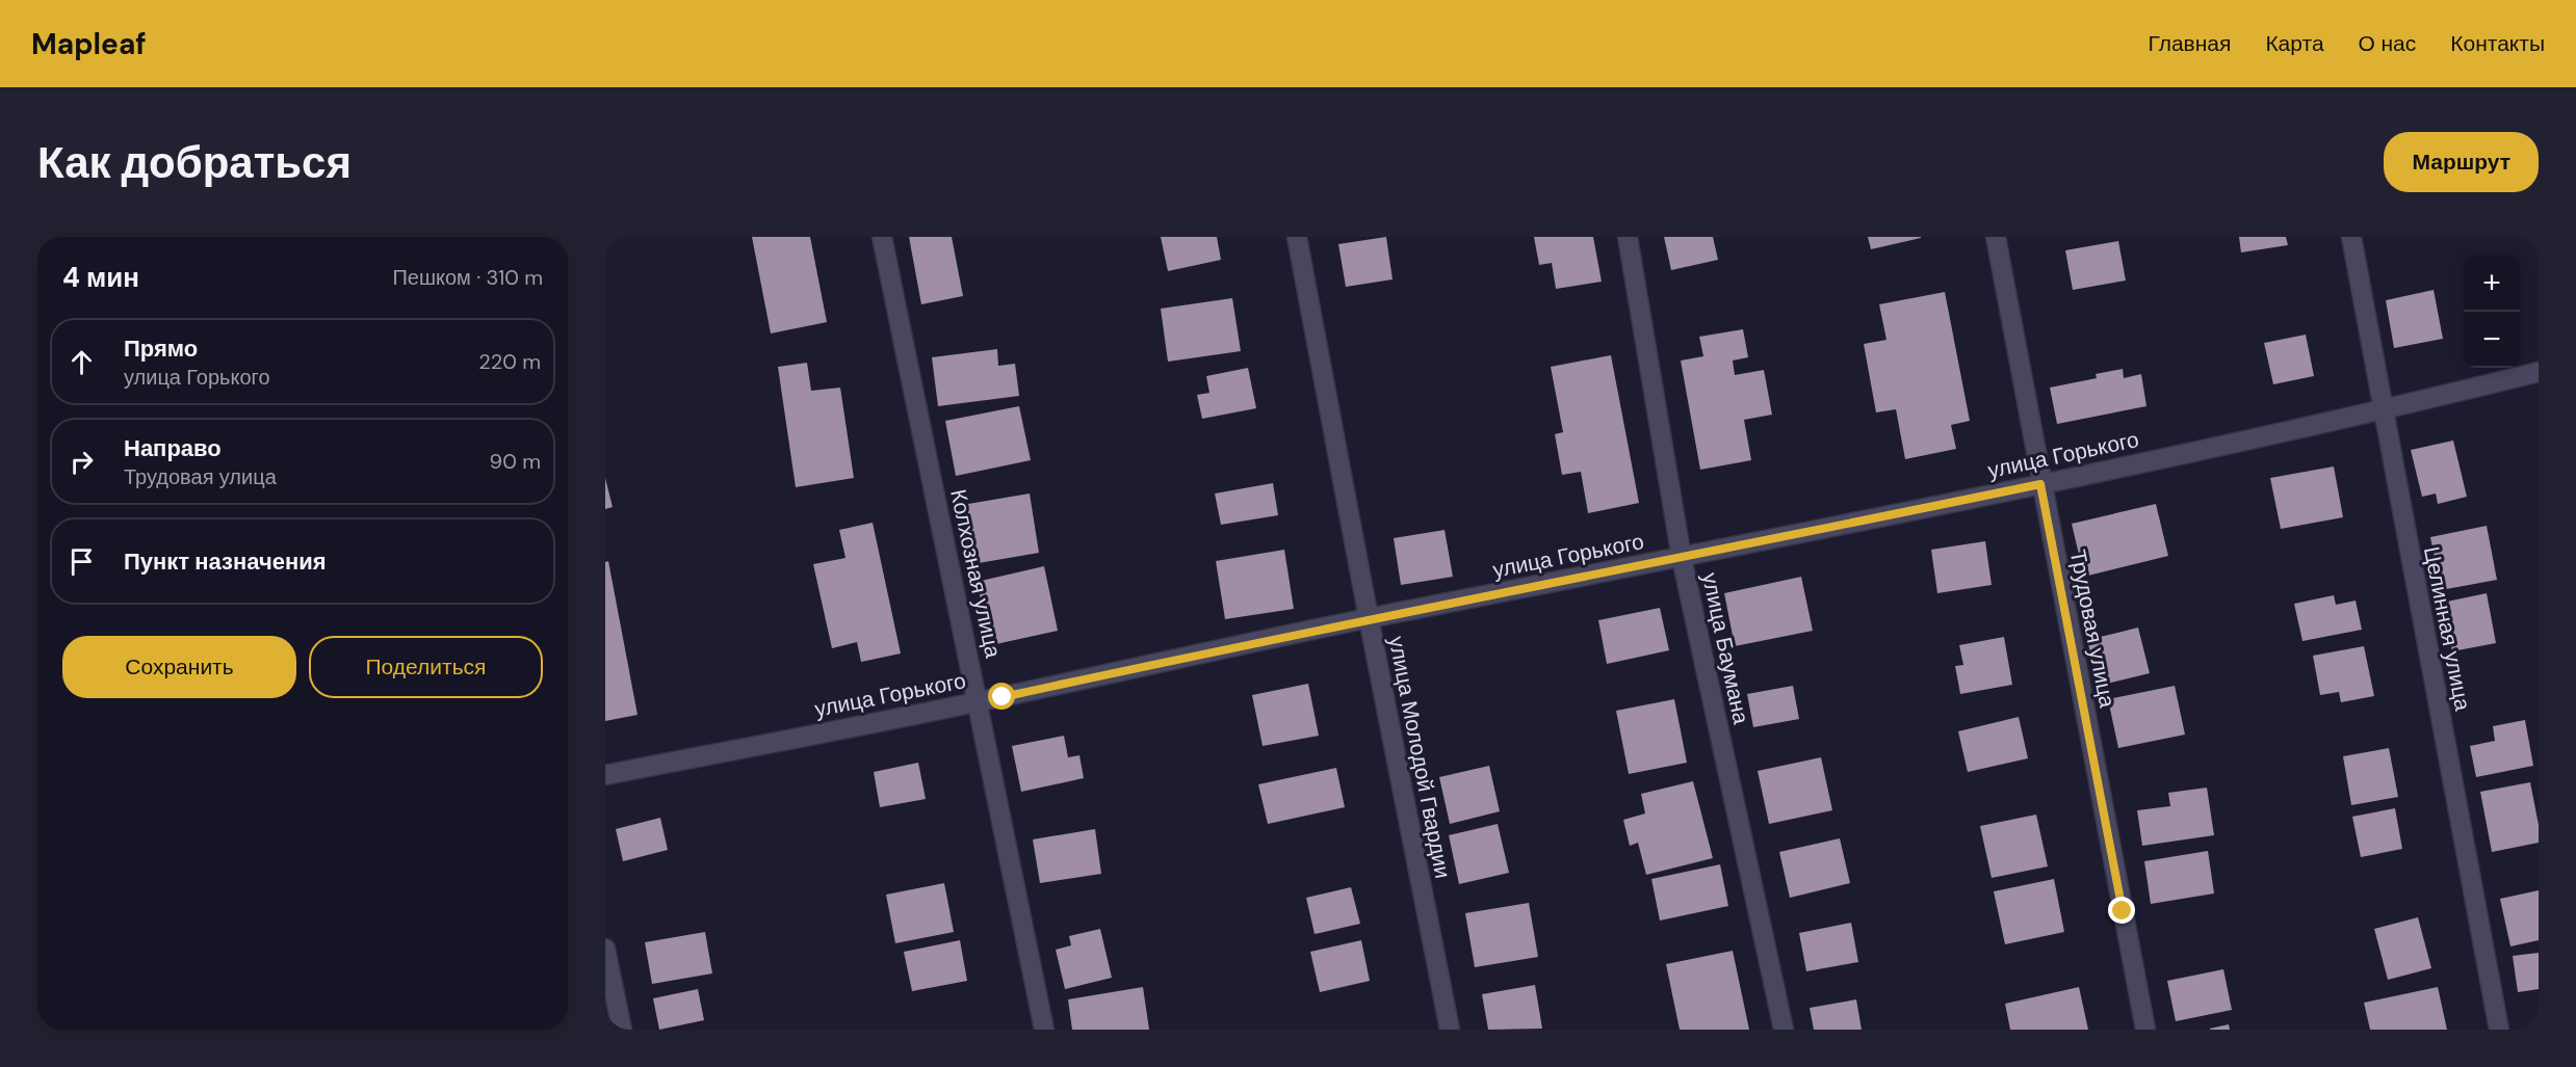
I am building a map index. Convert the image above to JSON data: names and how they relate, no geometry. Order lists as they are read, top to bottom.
{
  "streets": {
    "street": [
      "улица Горького",
      "Колхозная улица",
      "Трудовая улица",
      "Целинная улица",
      "улица Баумана",
      "улица Молодой Гвардии"
    ]
  },
  "crossings": [
    ["улица Горького", "Колхозная улица"],
    ["улица Горького", "Трудовая улица"],
    ["улица Горького", "Целинная улица"],
    ["улица Горького", "улица Баумана"],
    ["улица Горького", "улица Молодой Гвардии"]
  ],
  "page": {
    "header": "Mapleaf",
    "nav": [
      "Главная",
      "Карта",
      "О нас",
      "Контакты"
    ],
    "buttons": [
      "Маршрут",
      ["Сохранить", "Поделиться"]
    ],
    "title": "Как добраться",
    "heading": ["4 мин", "Пешком · 310 m"],
    "map_buttons": ["+", "−"],
    "list": [
      ["Прямо", "улица Горького", "220 m"],
      ["Направо", "Трудовая улица", "90 m"],
      "Пункт назначения"
    ]
  }
}
